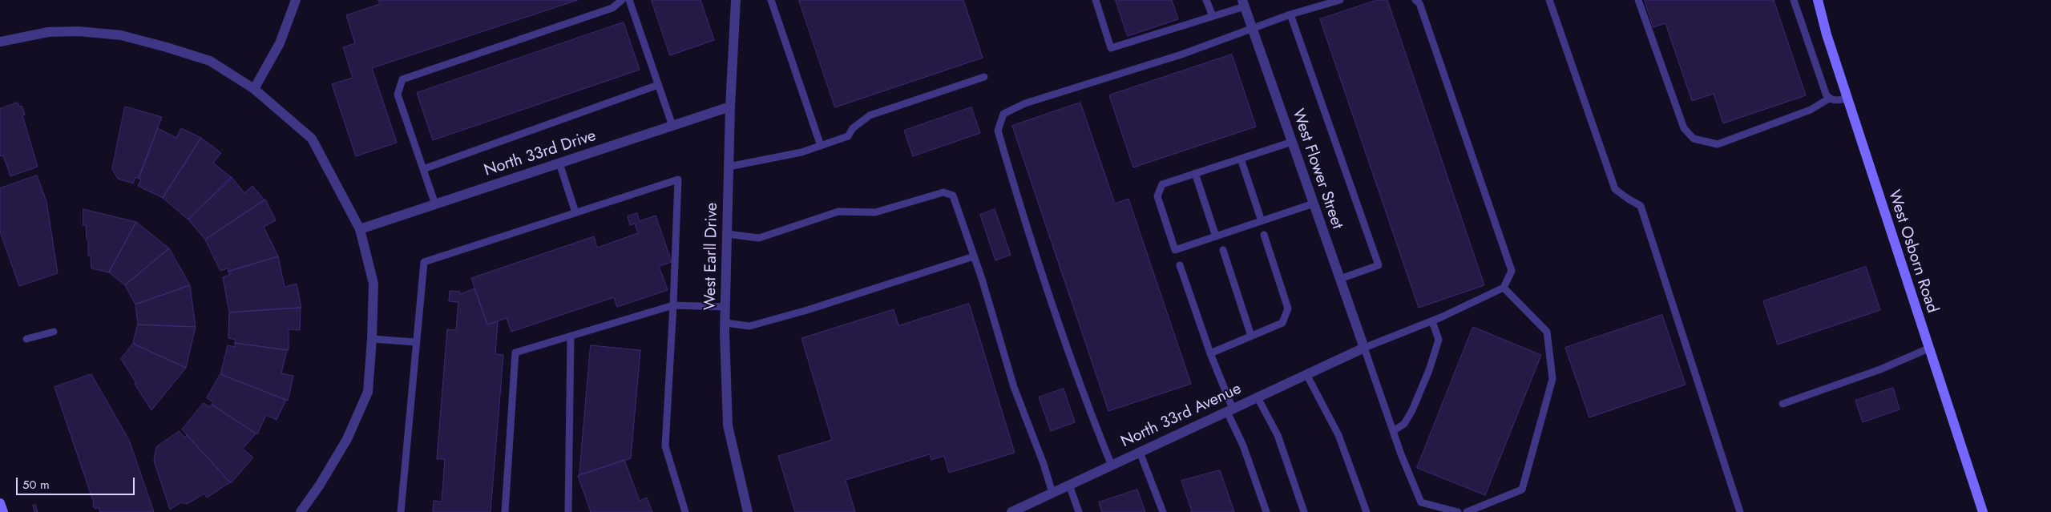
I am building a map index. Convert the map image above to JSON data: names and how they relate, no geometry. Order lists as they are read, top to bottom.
{
  "streets": {
    "street": [
      "North 33rd Drive",
      "West Flower Street",
      "West Osborn Road",
      "West Earll Drive",
      "North 33rd Avenue"
    ]
  },
  "crossings": [
    ["North 33rd Drive", "West Earll Drive"],
    ["West Flower Street", "North 33rd Avenue"]
  ],
  "scale_bar": "50 m"
}
